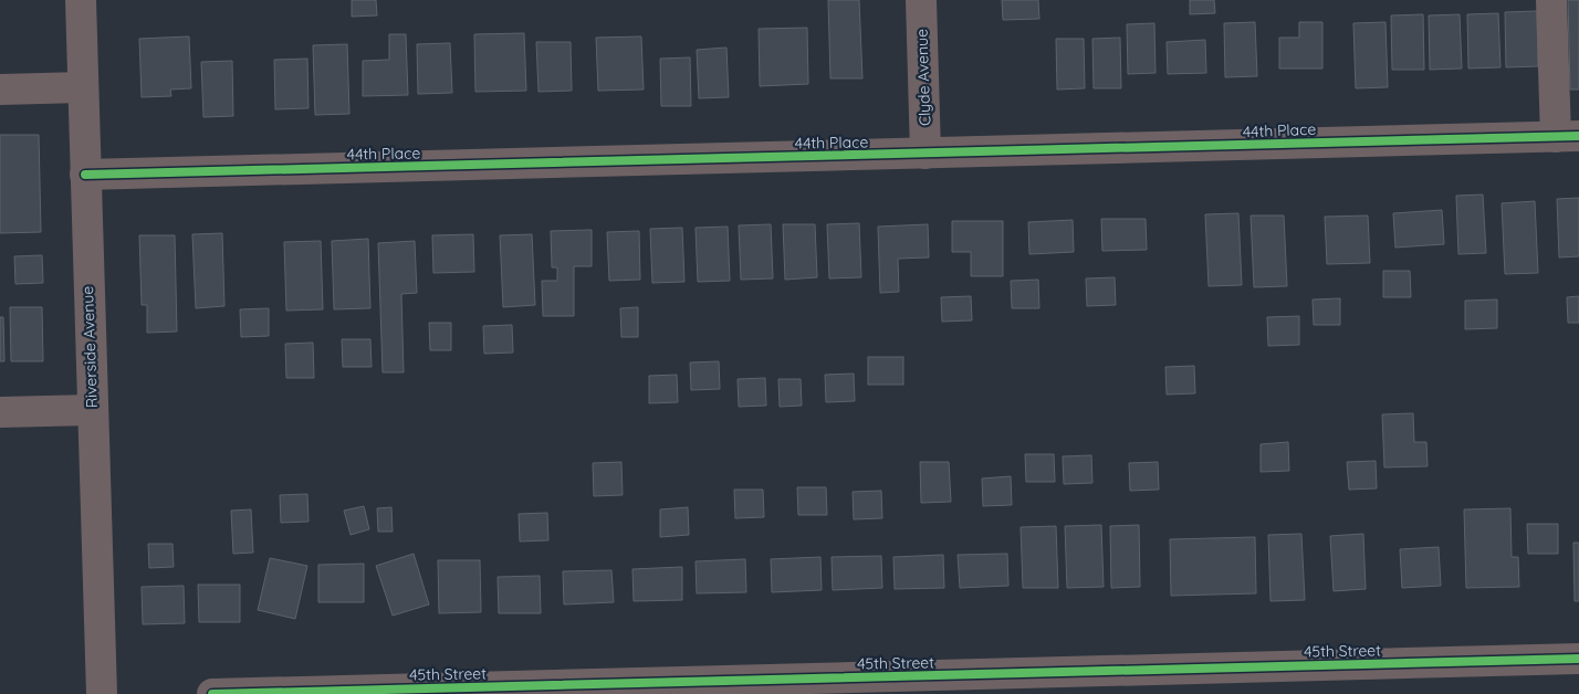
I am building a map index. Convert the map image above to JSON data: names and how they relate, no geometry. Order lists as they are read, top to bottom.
{
  "streets": {
    "street": [
      "Clyde Avenue",
      "44th Place",
      "Riverside Avenue",
      "45th Street"
    ]
  },
  "crossings": [
    ["Clyde Avenue", "44th Place"],
    ["44th Place", "Riverside Avenue"]
  ]
}
